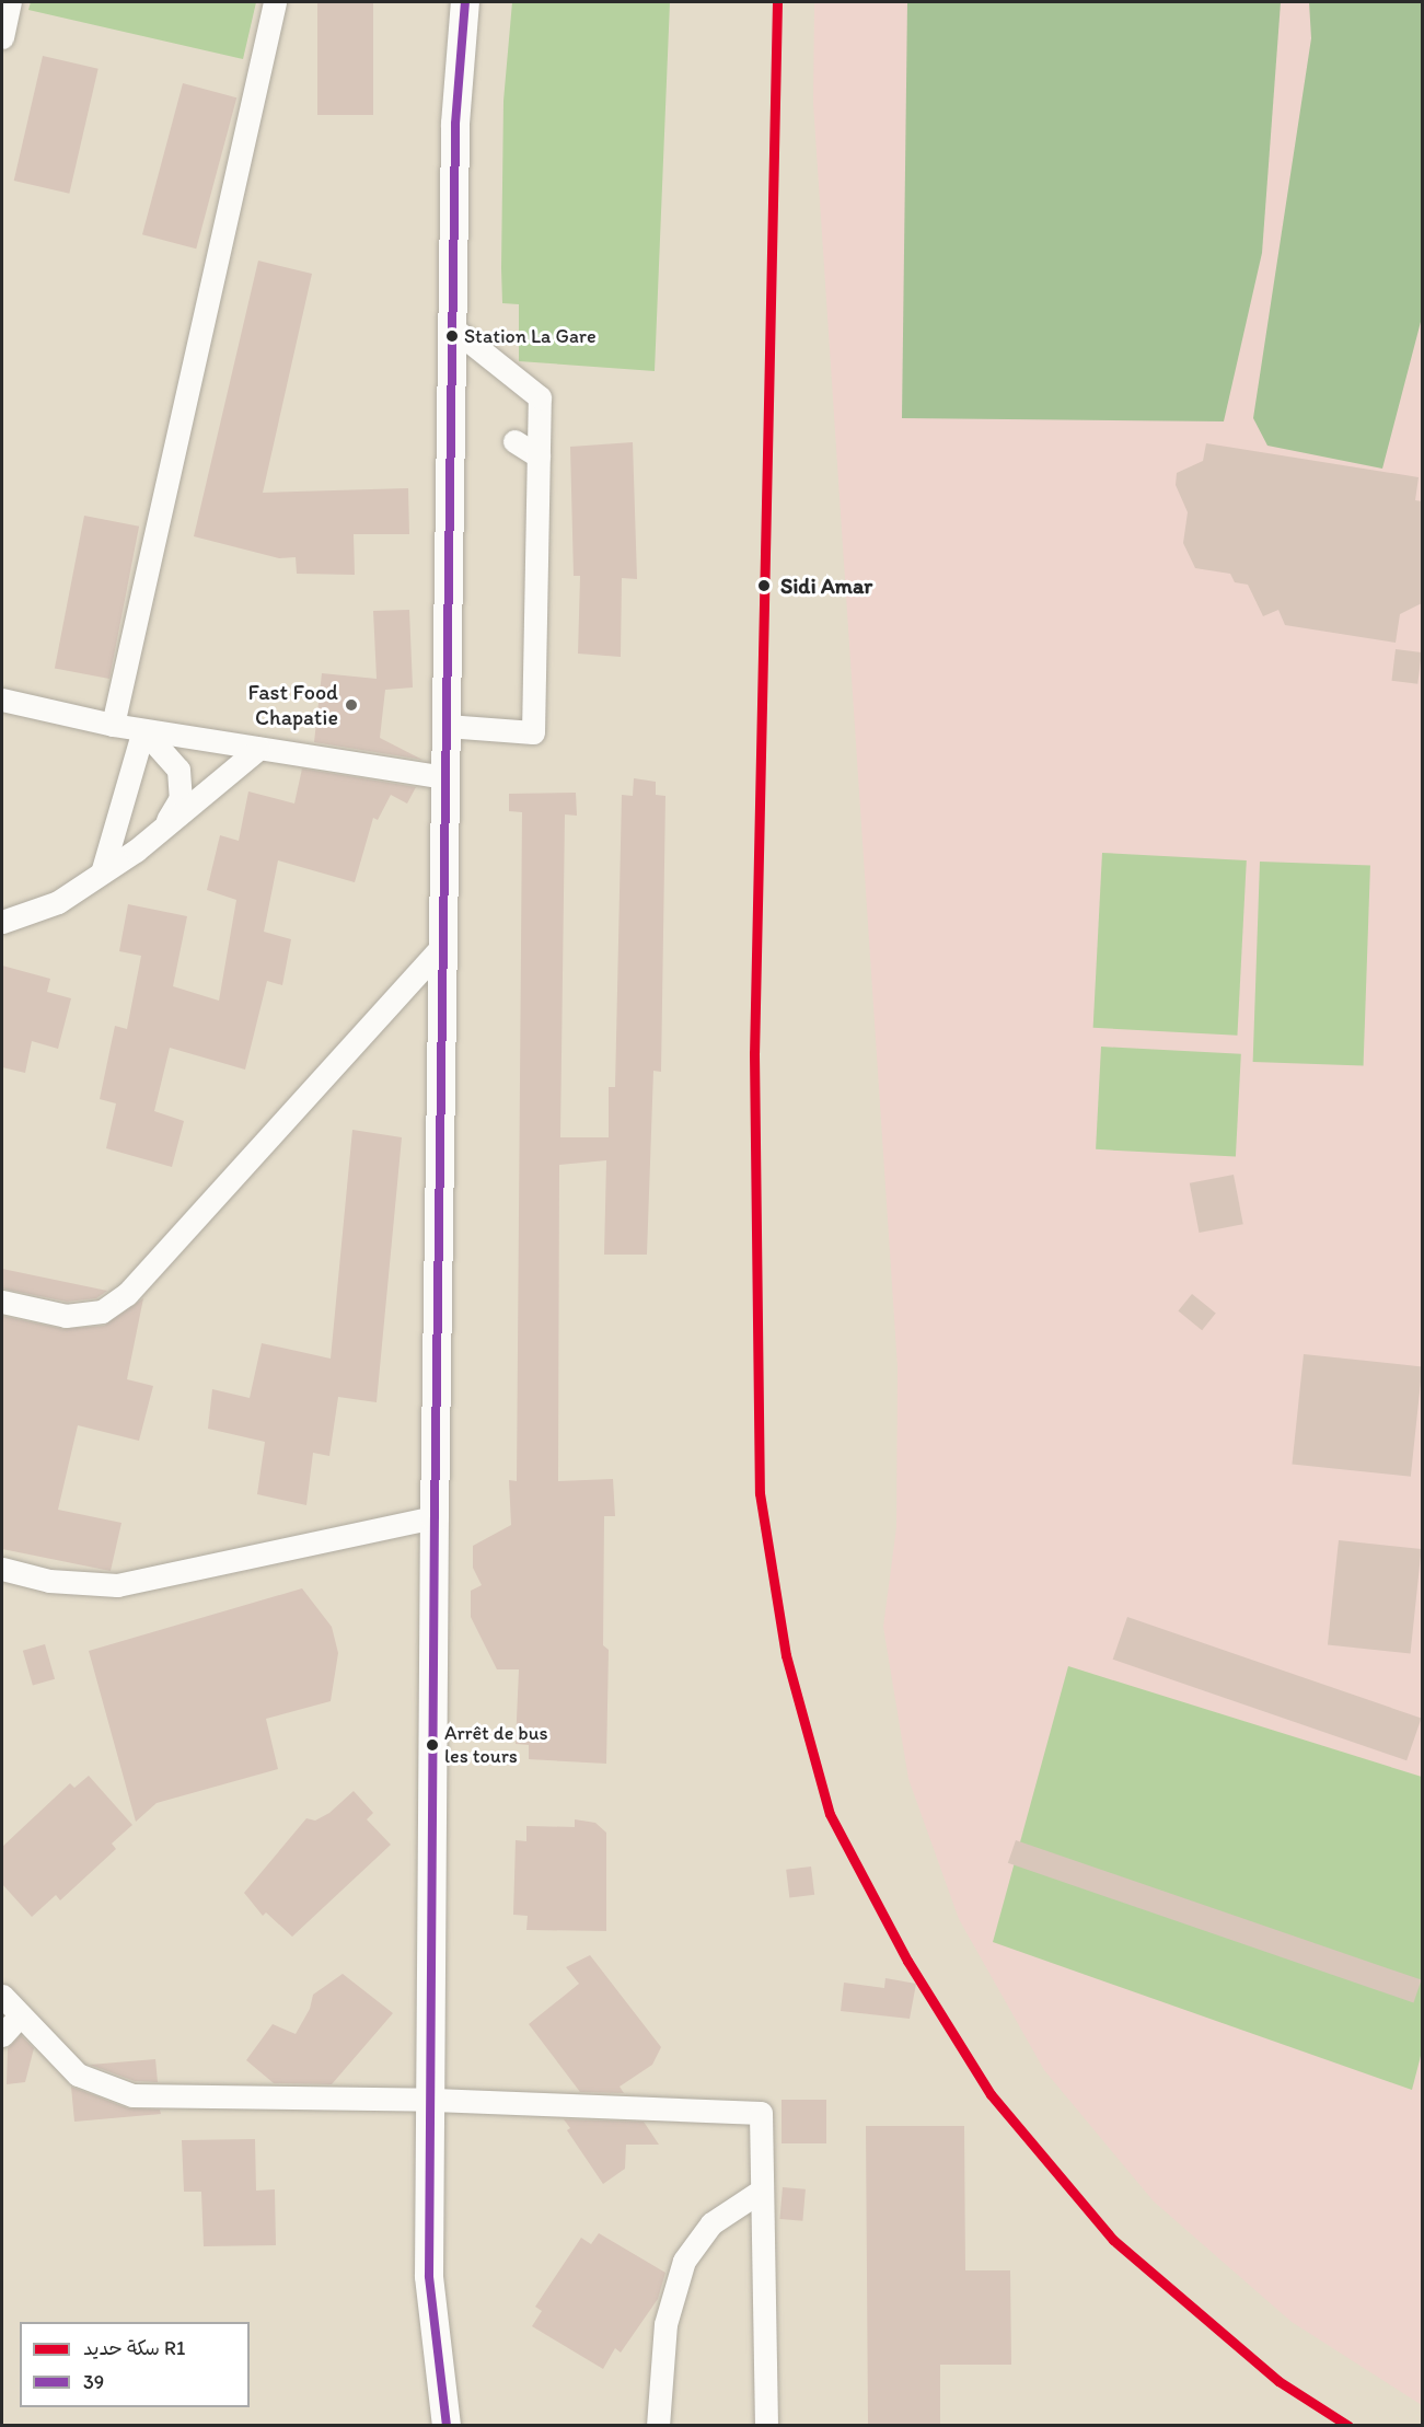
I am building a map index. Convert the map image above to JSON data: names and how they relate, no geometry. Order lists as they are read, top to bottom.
{
  "places": [
    "Station La Gare",
    "Sidi Amar",
    "Fast Food Chapatie",
    "Arrêt de bus les tours"
  ],
  "lines": ["rail line R1", "transit line 39"],
  "legend": ["سكة حديد R1", "39"]
}
